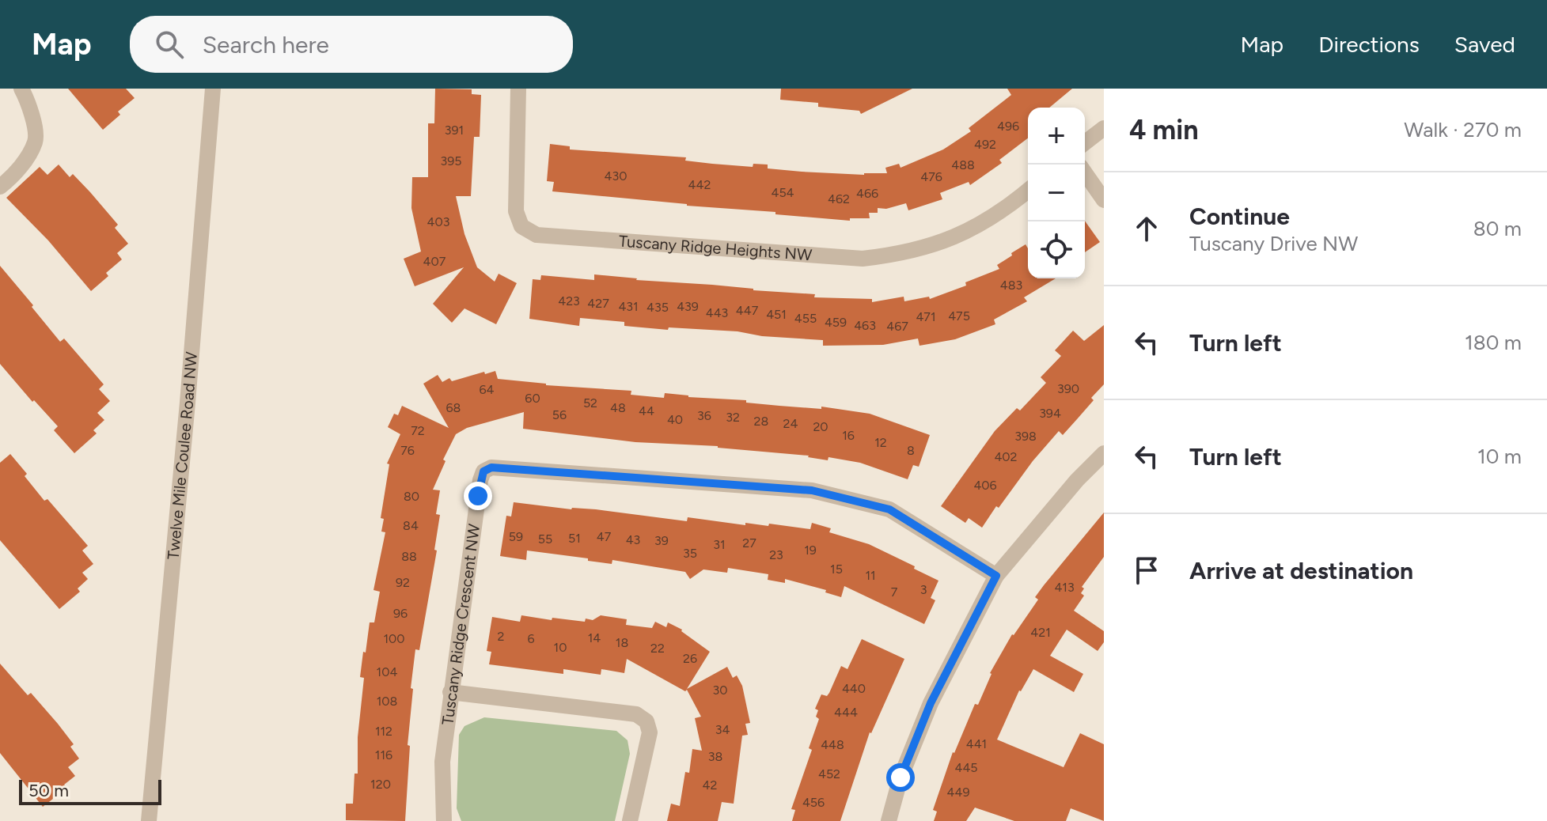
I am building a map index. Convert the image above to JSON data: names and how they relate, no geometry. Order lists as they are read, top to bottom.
{
  "streets": {
    "street": ["Tuscany Ridge Heights NW", "Twelve Mile Coulee Road NW", "Tuscany Ridge Crescent NW"]
  },
  "house_numbers": [
    "496",
    "391",
    "492",
    "395",
    "488",
    "430",
    "476",
    "442",
    "454",
    "466",
    "462",
    "403",
    "407",
    "483",
    "423",
    "427",
    "431",
    "439",
    "435",
    "447",
    "443",
    "451",
    "475",
    "471",
    "455",
    "459",
    "463",
    "467",
    "390",
    "64",
    "60",
    "52",
    "68",
    "48",
    "44",
    "394",
    "56",
    "36",
    "32",
    "40",
    "28",
    "24",
    "20",
    "72",
    "16",
    "398",
    "12",
    "76",
    "8",
    "402",
    "406",
    "80",
    "84",
    "59",
    "47",
    "51",
    "55",
    "43",
    "39",
    "27",
    "31",
    "19",
    "35",
    "23",
    "88",
    "15",
    "11",
    "92",
    "413",
    "3",
    "7",
    "96",
    "421",
    "2",
    "14",
    "100",
    "6",
    "18",
    "10",
    "22",
    "26",
    "104",
    "440",
    "30",
    "108",
    "444",
    "34",
    "112",
    "441",
    "448",
    "116",
    "38",
    "445",
    "452",
    "120",
    "42",
    "449",
    "456"
  ],
  "scale_bar": "50 m",
  "page": {
    "header": "Map",
    "search": "Search here",
    "nav": ["Map", "Directions", "Saved"],
    "heading": ["4 min", "Walk · 270 m"],
    "map_buttons": ["+", "−"],
    "list": [
      ["Continue", "Tuscany Drive NW", "80 m"],
      ["Turn left", "180 m"],
      ["Turn left", "10 m"],
      "Arrive at destination"
    ],
    "scale": "50 m"
  }
}
